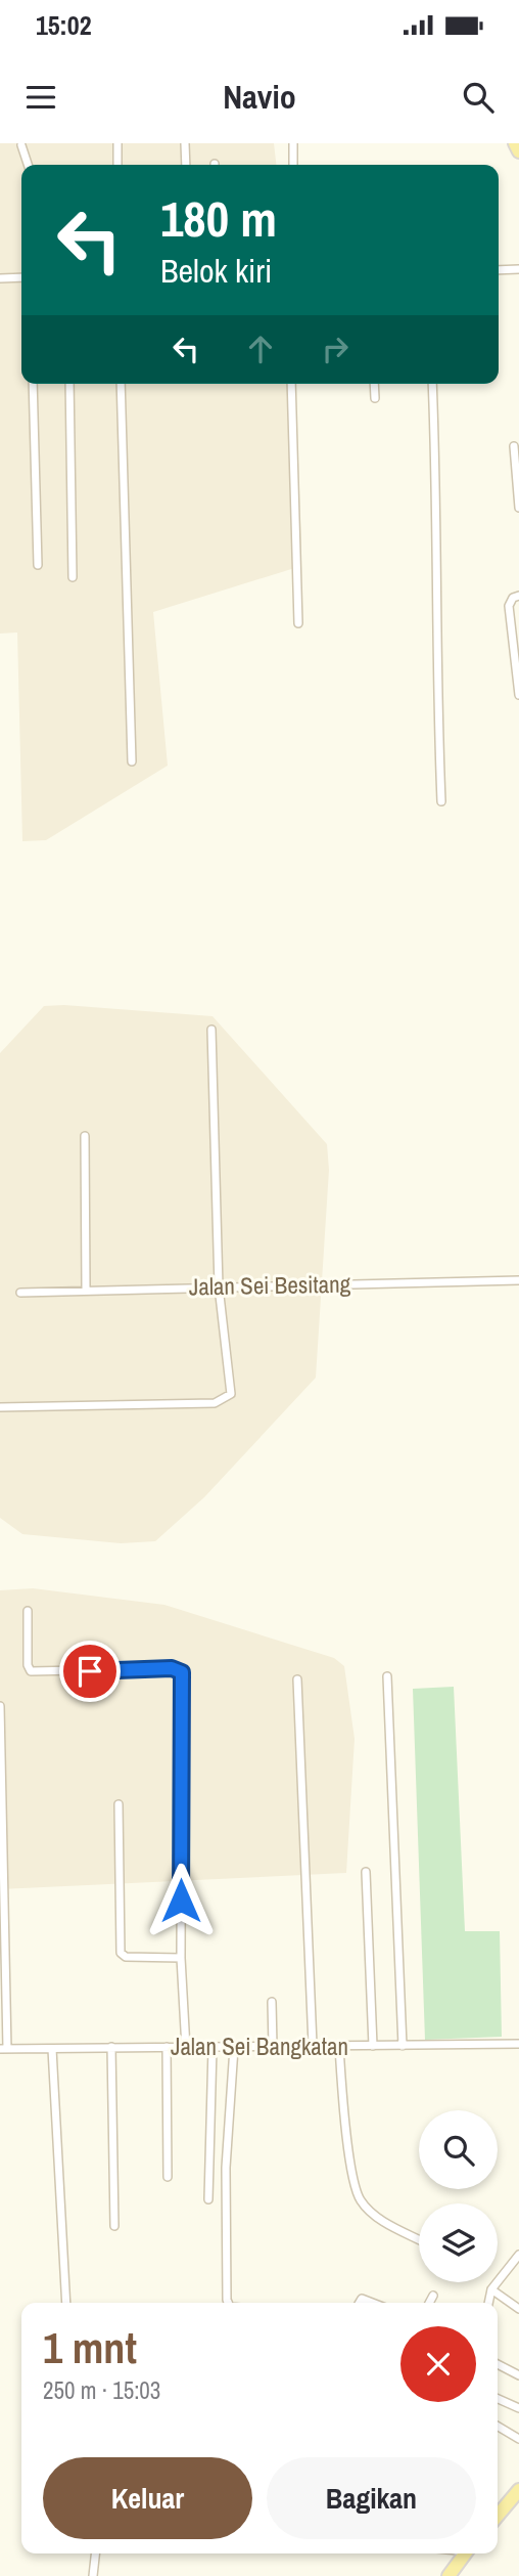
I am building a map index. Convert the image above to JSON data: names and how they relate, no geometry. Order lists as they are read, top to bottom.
{
  "streets": {
    "street": ["Jalan Sei Besitang", "Jalan Sei Bangkatan"]
  },
  "page": {
    "status": "15:02",
    "header": "Navio",
    "turn": ["180 m", "Belok kiri"],
    "heading": ["1 mnt", "250 m · 15:03"],
    "buttons": ["Keluar", "Bagikan"]
  }
}
